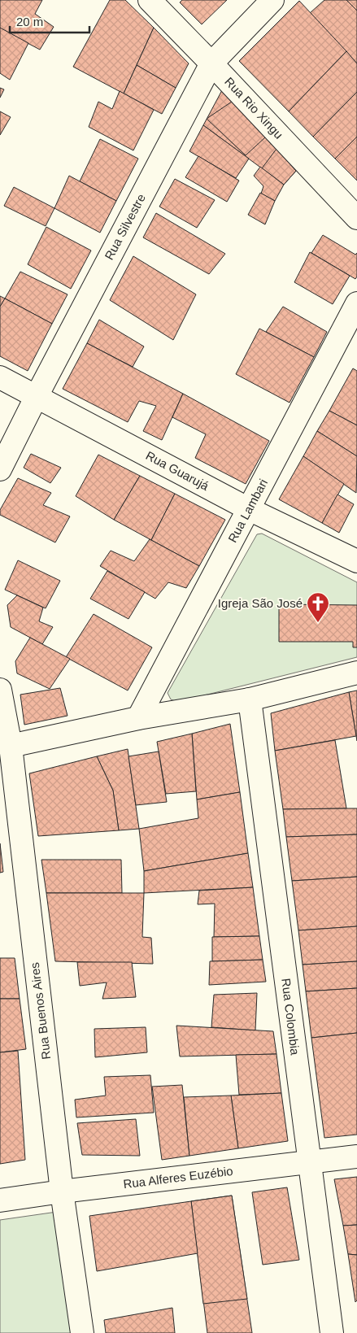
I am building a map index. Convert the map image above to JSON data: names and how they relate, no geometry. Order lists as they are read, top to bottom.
{
  "streets": {
    "street": [
      "Rua Rio Xingu",
      "Rua Silvestre",
      "Rua Guarujá",
      "Rua Lambari",
      "Rua Buenos Aires",
      "Rua Colombia",
      "Rua Alferes Euzébio"
    ]
  },
  "crossings": [
    ["Rua Rio Xingu", "Rua Silvestre"],
    ["Rua Silvestre", "Rua Guarujá"],
    ["Rua Guarujá", "Rua Lambari"],
    ["Rua Buenos Aires", "Rua Alferes Euzébio"],
    ["Rua Colombia", "Rua Alferes Euzébio"]
  ],
  "places": {
    "church": ["Igreja São José"]
  },
  "scale_bar": "20 m"
}
